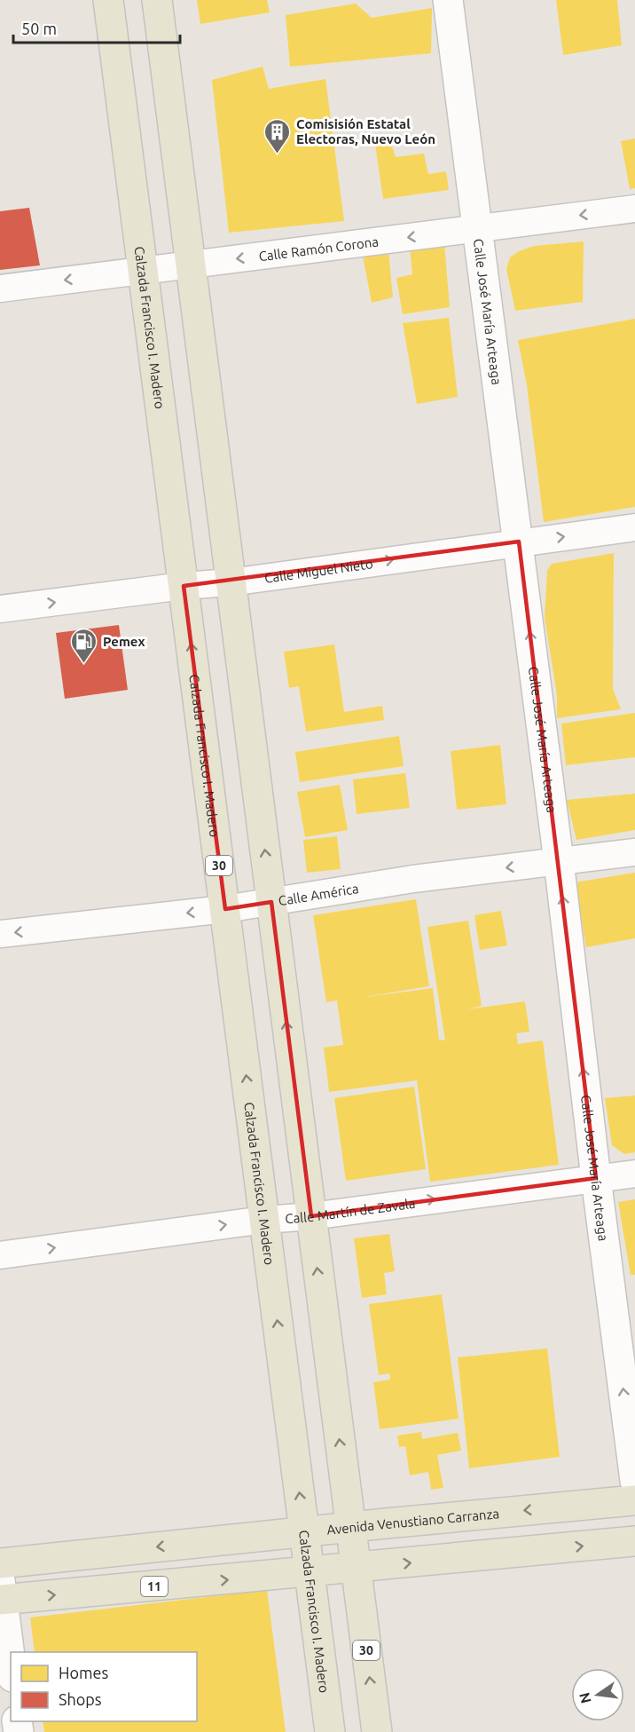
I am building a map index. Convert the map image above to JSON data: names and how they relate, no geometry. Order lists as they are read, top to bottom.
{
  "streets": {
    "main road": [
      "Calzada Francisco I. Madero",
      "30",
      "Avenida Venustiano Carranza",
      "11"
    ],
    "street": [
      "Calle Ramón Corona",
      "Calle José María Arteaga",
      "Calle Miguel Nieto",
      "Calle América",
      "Calle Martín de Zavala"
    ]
  },
  "crossings": [
    ["Calle Ramón Corona", "Calle José María Arteaga"],
    ["Calle Ramón Corona", "Calzada Francisco I. Madero"],
    ["Calle Ramón Corona", "30"],
    ["Calle José María Arteaga", "Calle Miguel Nieto"],
    ["Calle José María Arteaga", "Calle América"],
    ["Calle José María Arteaga", "Calle Martín de Zavala"],
    ["Calzada Francisco I. Madero", "Calle Miguel Nieto"],
    ["Calzada Francisco I. Madero", "Calle América"],
    ["Calzada Francisco I. Madero", "Calle Martín de Zavala"],
    ["Calzada Francisco I. Madero", "Avenida Venustiano Carranza"],
    ["Calzada Francisco I. Madero", "11"],
    ["Calle Miguel Nieto", "30"],
    ["30", "Calle América"],
    ["30", "Calle Martín de Zavala"],
    ["30", "Avenida Venustiano Carranza"],
    ["30", "11"]
  ],
  "one_way": [
    "Calle Ramón Corona",
    "Calle José María Arteaga",
    "Calle Miguel Nieto",
    "Calle América",
    "Calle Martín de Zavala"
  ],
  "places": {
    "building": ["Comisisión Estatal Electoras, Nuevo León"],
    "fuel station": ["Pemex"]
  },
  "legend": ["Homes", "Shops"],
  "scale_bar": "50 m",
  "north": "left"
}
